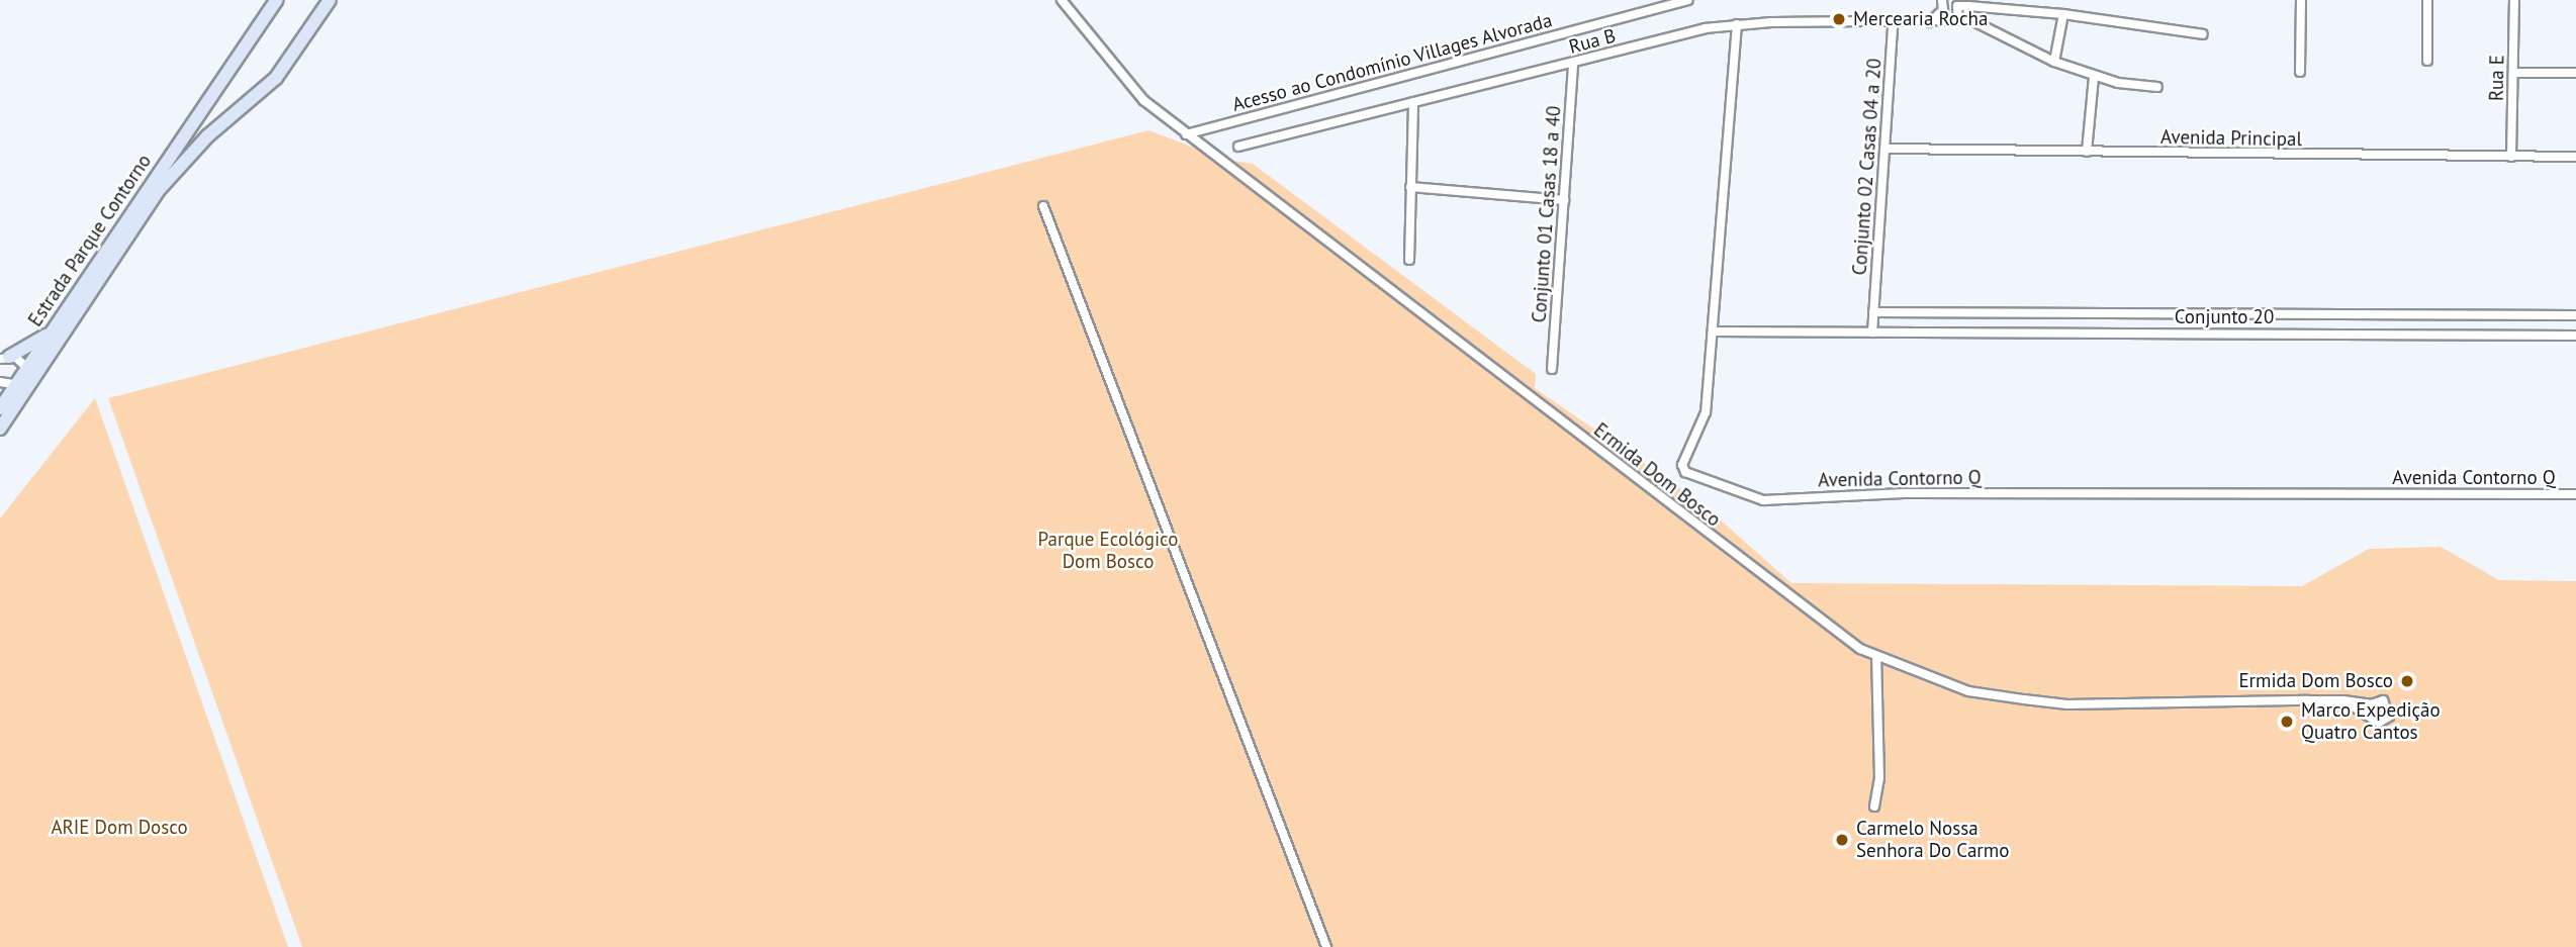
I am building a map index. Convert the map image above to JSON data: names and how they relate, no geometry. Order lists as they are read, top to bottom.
{
  "streets": {
    "main road": ["Estrada Parque Contorno"],
    "street": [
      "Rua B",
      "Acesso ao Condomínio Villages Alvorada",
      "Rua E",
      "Avenida Principal",
      "Conjunto 02 Casas 04 a 20",
      "Conjunto 01 Casas 18 a 40",
      "Conjunto 20",
      "Ermida Dom Bosco",
      "Avenida Contorno Q"
    ]
  },
  "crossings": [
    ["Rua B", "Conjunto 02 Casas 04 a 20"],
    ["Rua B", "Conjunto 01 Casas 18 a 40"],
    ["Rua B", "Avenida Contorno Q"],
    ["Acesso ao Condomínio Villages Alvorada", "Ermida Dom Bosco"],
    ["Rua E", "Avenida Principal"],
    ["Avenida Principal", "Conjunto 02 Casas 04 a 20"],
    ["Conjunto 02 Casas 04 a 20", "Conjunto 20"],
    ["Conjunto 20", "Avenida Contorno Q"]
  ],
  "parks": ["Parque Ecológico Dom Bosco", "ARIE Dom Dosco"],
  "places": [
    "Mercearia Rocha",
    "Ermida Dom Bosco",
    "Marco Expedição Quatro Cantos",
    "Carmelo Nossa Senhora Do Carmo"
  ]
}
